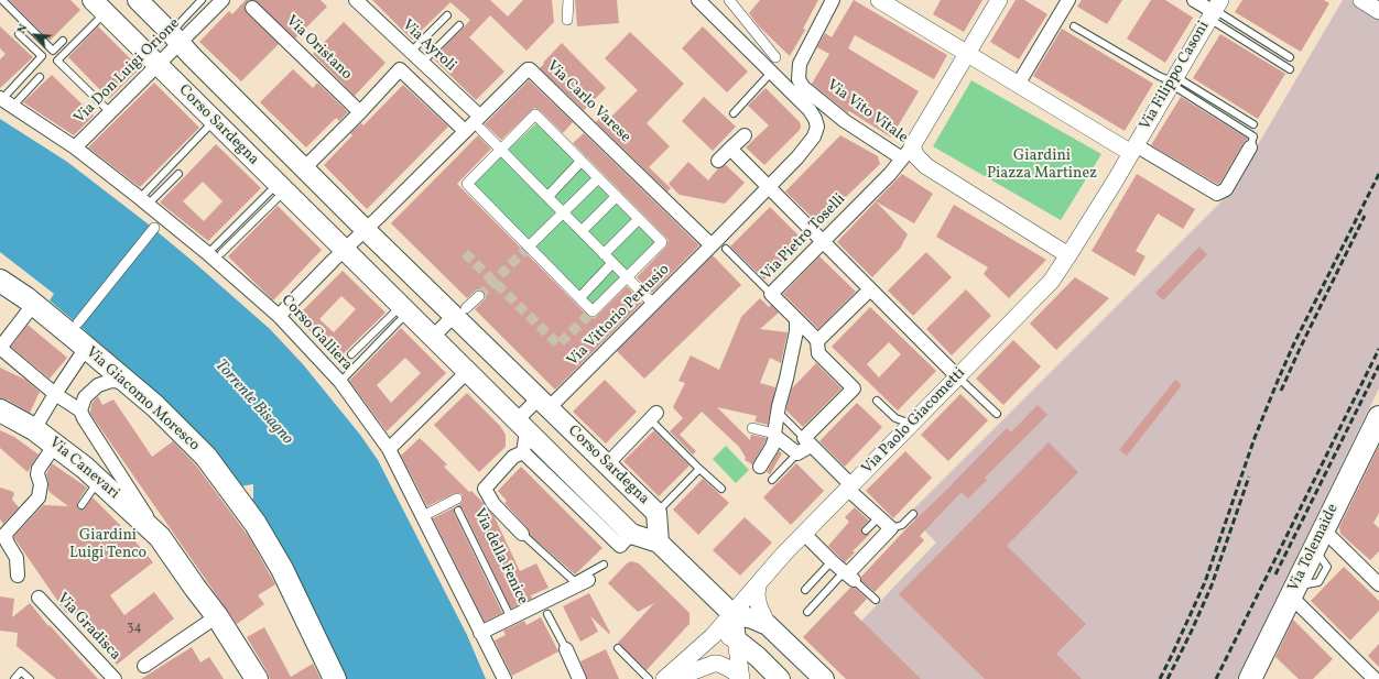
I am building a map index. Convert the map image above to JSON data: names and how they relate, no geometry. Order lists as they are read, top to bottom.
{
  "streets": {
    "main road": [
      "Corso Sardegna",
      "Via Giacomo Moresco",
      "Via Canevari",
      "Via Tolemaide"
    ],
    "street": [
      "Via Ayroli",
      "Via Oristano",
      "Via Don Luigi Orione",
      "Via Filippo Casoni",
      "Via Carlo Varese",
      "Via Vito Vitale",
      "Via Pietro Toselli",
      "Via Vittorio Pertusio",
      "Corso Galliera",
      "Via Paolo Giacometti",
      "Via della Fenice",
      "Via Gradisca"
    ]
  },
  "crossings": [
    ["Via Ayroli", "Via Carlo Varese"],
    ["Via Don Luigi Orione", "Corso Sardegna"],
    ["Via Don Luigi Orione", "Corso Galliera"],
    ["Via Filippo Casoni", "Via Paolo Giacometti"],
    ["Via Carlo Varese", "Corso Sardegna"],
    ["Via Carlo Varese", "Via Vittorio Pertusio"],
    ["Via Vito Vitale", "Via Pietro Toselli"],
    ["Corso Sardegna", "Via Vittorio Pertusio"],
    ["Corso Sardegna", "Via Paolo Giacometti"],
    ["Corso Galliera", "Via della Fenice"]
  ],
  "water": ["Torrente Bisagno"],
  "parks": ["Giardini Piazza Martinez", "Giardini Luigi Tenco"],
  "house_numbers": ["34"],
  "north": "top left"
}
